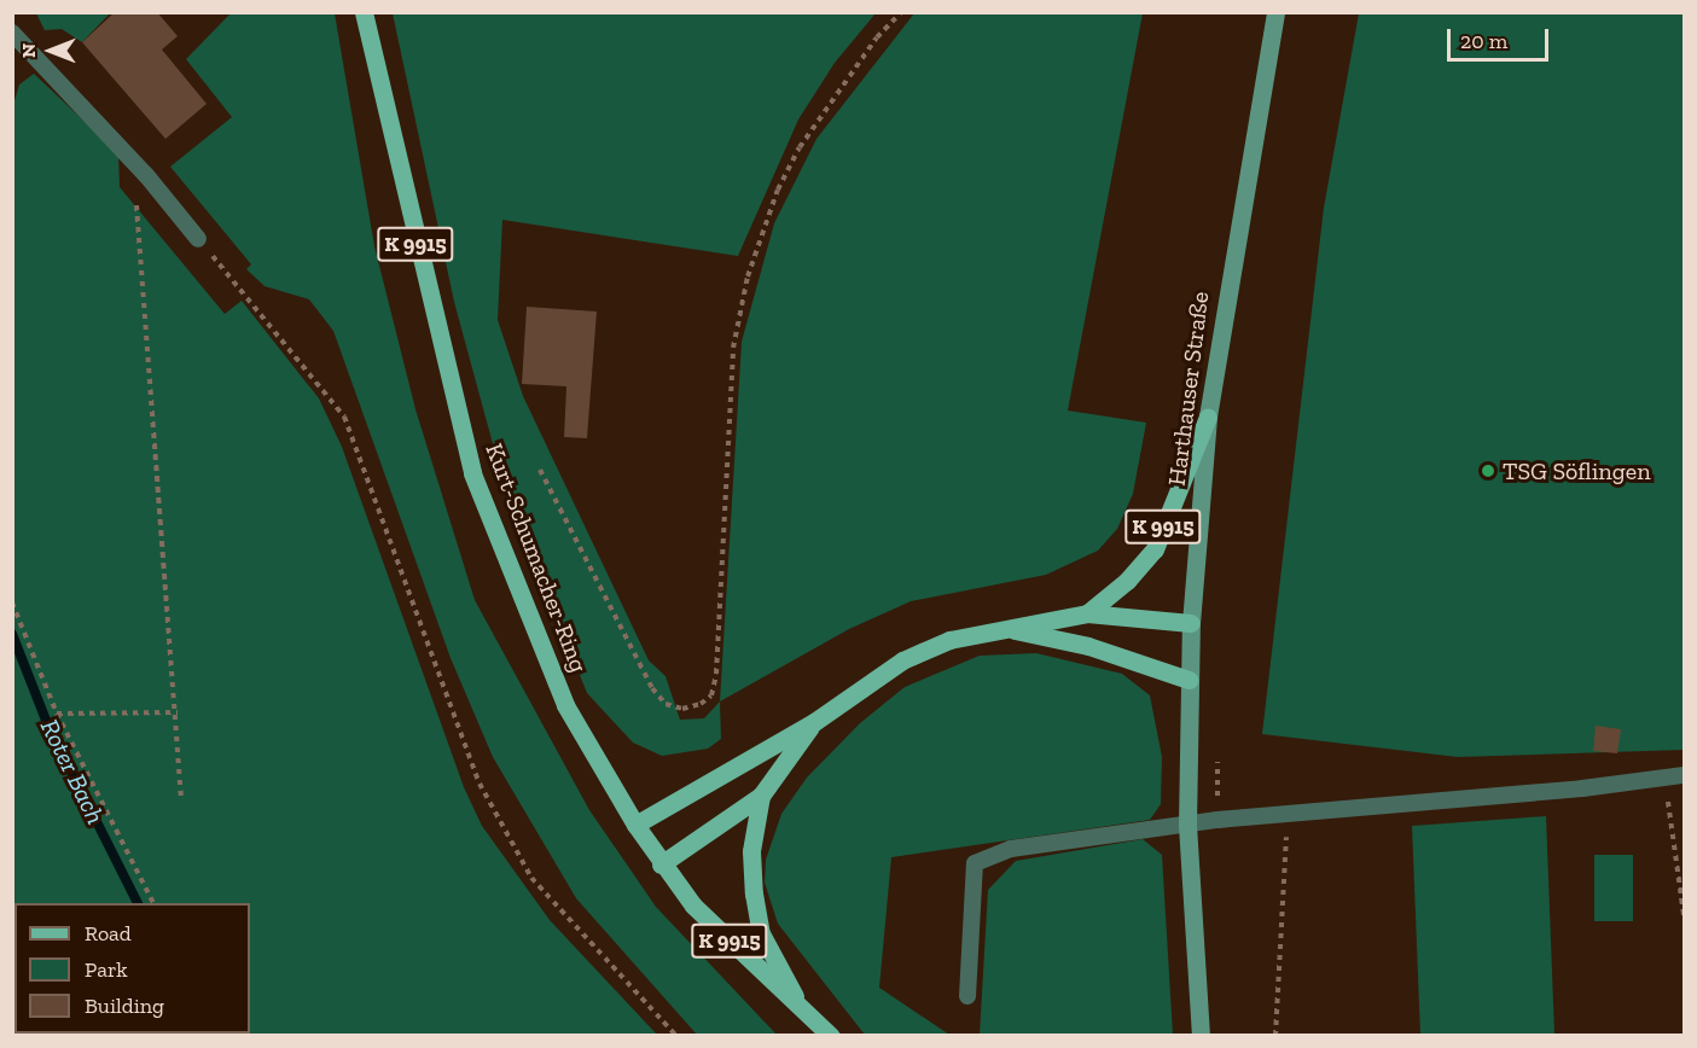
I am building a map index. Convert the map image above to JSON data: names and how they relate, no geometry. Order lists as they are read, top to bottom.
{
  "streets": {
    "main road": ["K 9915", "Kurt-Schumacher-Ring"],
    "street": ["Harthauser Straße"]
  },
  "crossings": [
    ["K 9915", "Harthauser Straße"],
    ["K 9915", "Kurt-Schumacher-Ring"]
  ],
  "water": ["Roter Bach"],
  "places": ["TSG Söflingen"],
  "legend": ["Road", "Park", "Building"],
  "scale_bar": "20 m",
  "north": "left"
}
